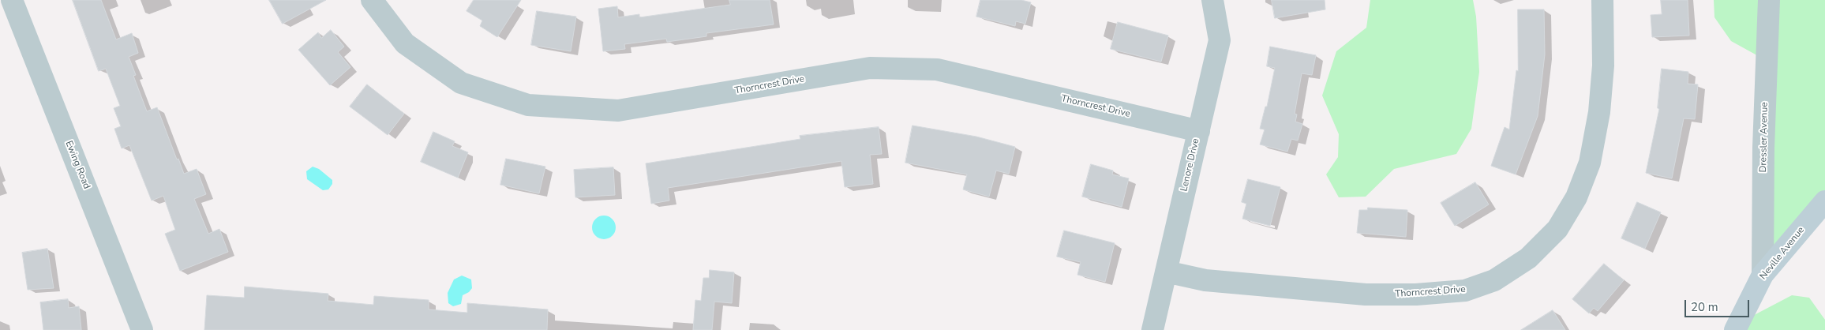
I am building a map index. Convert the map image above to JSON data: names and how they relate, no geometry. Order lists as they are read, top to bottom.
{
  "streets": {
    "street": [
      "Thorncrest Drive",
      "Dressler Avenue",
      "Ewing Road",
      "Lenore Drive",
      "Neville Avenue"
    ]
  },
  "crossings": [
    ["Thorncrest Drive", "Lenore Drive"],
    ["Dressler Avenue", "Neville Avenue"]
  ],
  "scale_bar": "20 m"
}
